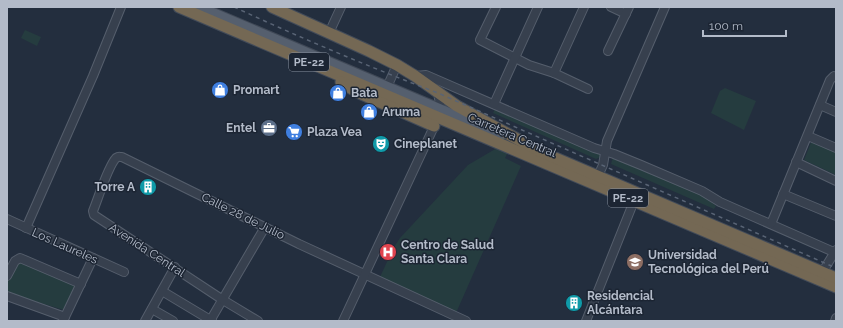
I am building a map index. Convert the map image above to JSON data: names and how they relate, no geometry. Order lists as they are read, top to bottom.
{
  "streets": {
    "highway": ["PE-22", "Carretera Central"],
    "street": ["Calle 28 de Julio", "Los Laureles", "Avenida Central"]
  },
  "crossings": [
    ["PE-22", "Carretera Central"],
    ["Calle 28 de Julio", "Avenida Central"]
  ],
  "places": {
    "shop": ["Promart", "Bata", "Aruma"],
    "office": ["Entel"],
    "supermarket": ["Plaza Vea"],
    "theatre": ["Cineplanet"],
    "building": ["Torre A", "Residencial Alcántara"],
    "hospital": ["Centro de Salud Santa Clara"],
    "school or university": ["Universidad Tecnológica del Perú"]
  },
  "scale_bar": "100 m"
}
